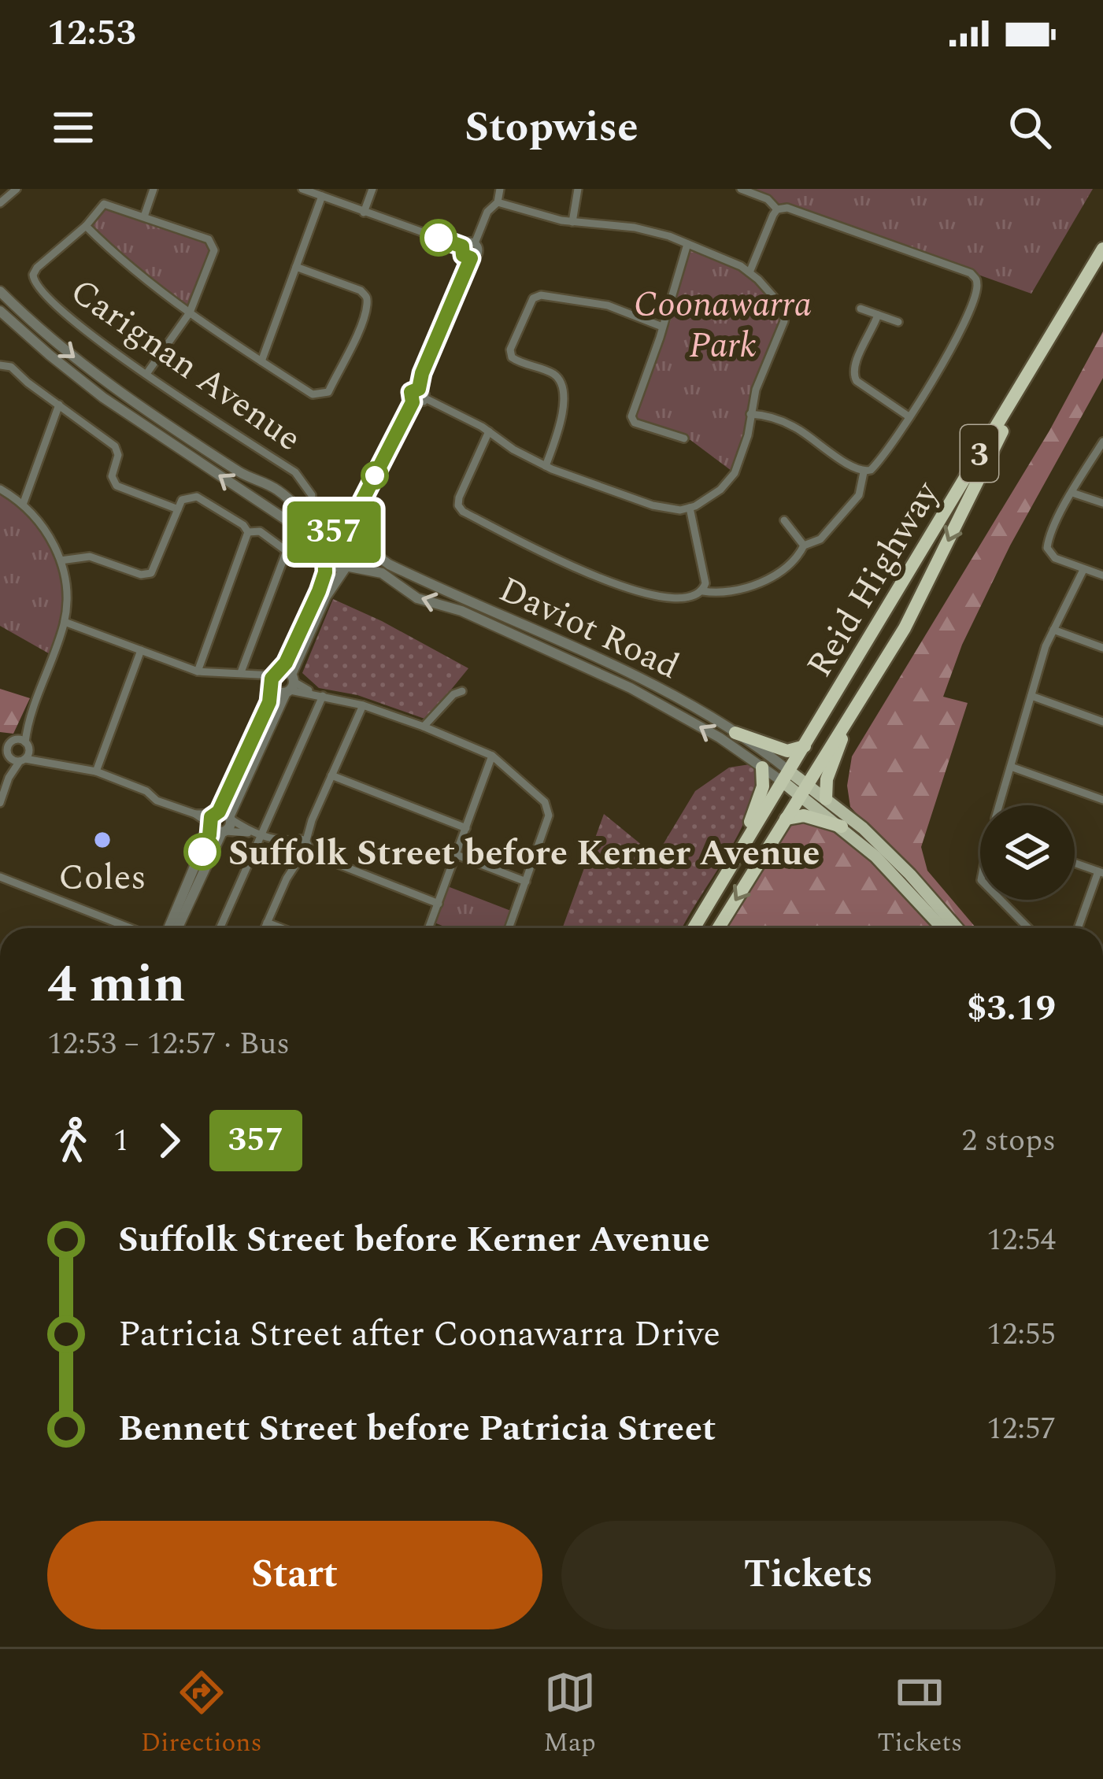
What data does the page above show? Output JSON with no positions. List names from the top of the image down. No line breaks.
{"streets":{"highway":["3","Reid Highway"],"street":["Carignan Avenue","Daviot Road"]},"crossings":[["Reid Highway","Daviot Road"]],"parks":["Coonawarra Park"],"places":["Coles","Suffolk Street before Kerner Avenue"],"lines":["bus line 357"],"page":{"status":"12:53","header":"Stopwise","on_map":"357","heading":["4 min","12:53 – 12:57 · Bus","$3.19"],"legs":["1","357","2 stops"],"list":[{"name":"Suffolk Street before Kerner Avenue","value":"12:54"},{"name":"Patricia Street after Coonawarra Drive","value":"12:55"},{"name":"Bennett Street before Patricia Street","value":"12:57"}],"buttons":["Start","Tickets"],"tabs":["Directions","Map","Tickets"]}}
